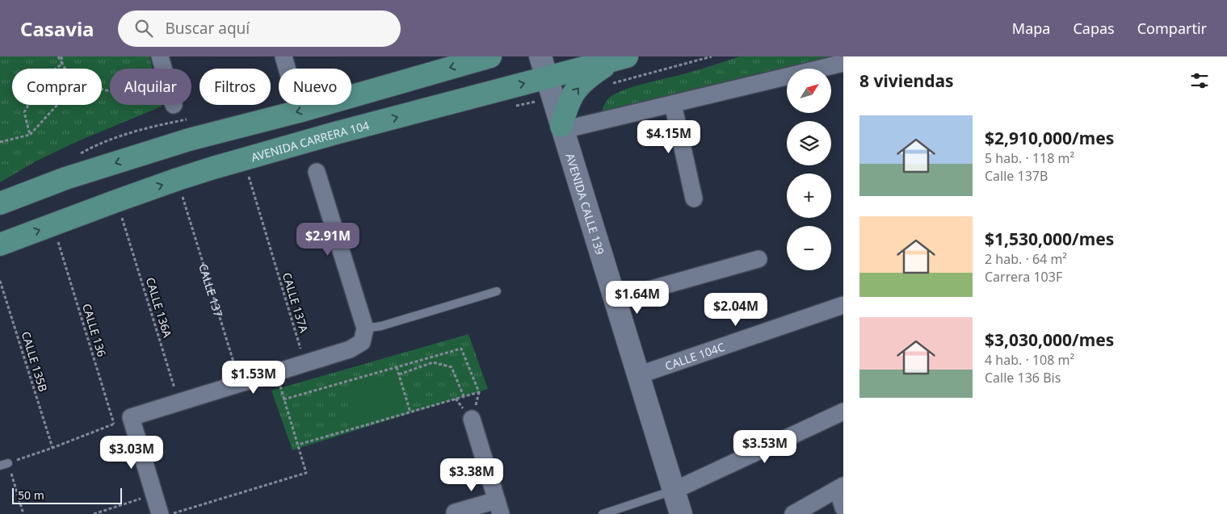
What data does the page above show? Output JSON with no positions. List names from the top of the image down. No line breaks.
{"streets":{"main road":["AVENIDA CARRERA 104","AVENIDA CALLE 139"],"street":["CALLE 104C"],"path":["CALLE 137","CALLE 137A","CALLE 136A","CALLE 136","CALLE 135B"]},"crossings":[["AVENIDA CARRERA 104","AVENIDA CALLE 139"],["AVENIDA CALLE 139","CALLE 104C"]],"scale_bar":"50 m","north":"top right","page":{"header":"Casavia","search":"Buscar aquí","nav":["Mapa","Capas","Compartir"],"heading":"8 viviendas","map_buttons":["+","−"],"chip":["Comprar","Alquilar","Filtros","Nuevo"],"list":[{"name":"$2,910,000/mes","note":"5 hab. · 118 m² · Calle 137B"},{"name":"$1,530,000/mes","note":"2 hab. · 64 m² · Carrera 103F"},{"name":"$3,030,000/mes","note":"4 hab. · 108 m² · Calle 136 Bis"}],"price":["$4.15M","$2.91M","$1.64M","$2.04M","$1.53M","$3.53M","$3.03M","$3.38M"],"scale":"50 m"}}
